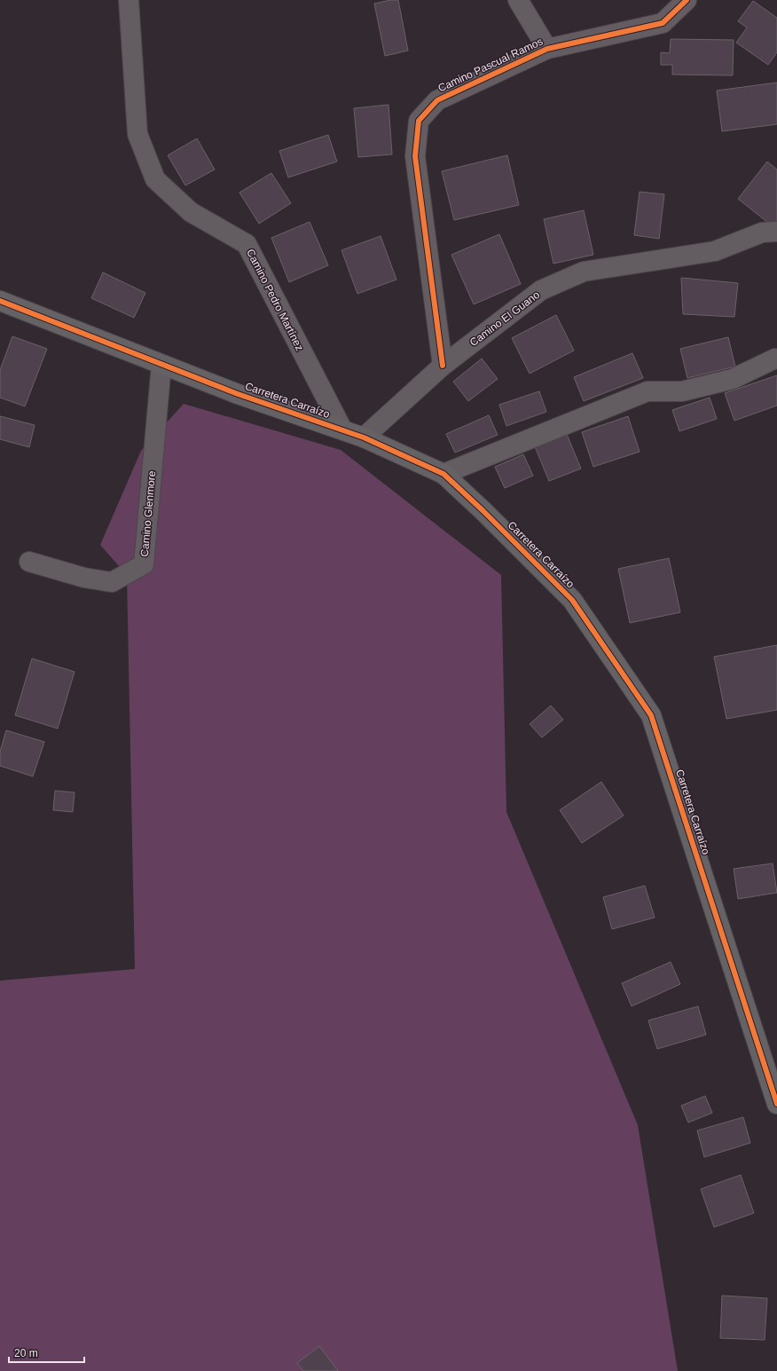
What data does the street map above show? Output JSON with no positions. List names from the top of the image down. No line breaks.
{"streets":{"street":["Camino Pascual Ramos","Camino Pedro Martínez","Camino El Guano","Carretera Carraízo","Camino Glenmore"]},"crossings":[["Camino Pascual Ramos","Camino El Guano"],["Camino Pedro Martínez","Carretera Carraízo"],["Camino El Guano","Carretera Carraízo"],["Carretera Carraízo","Camino Glenmore"]],"scale_bar":"20 m"}
